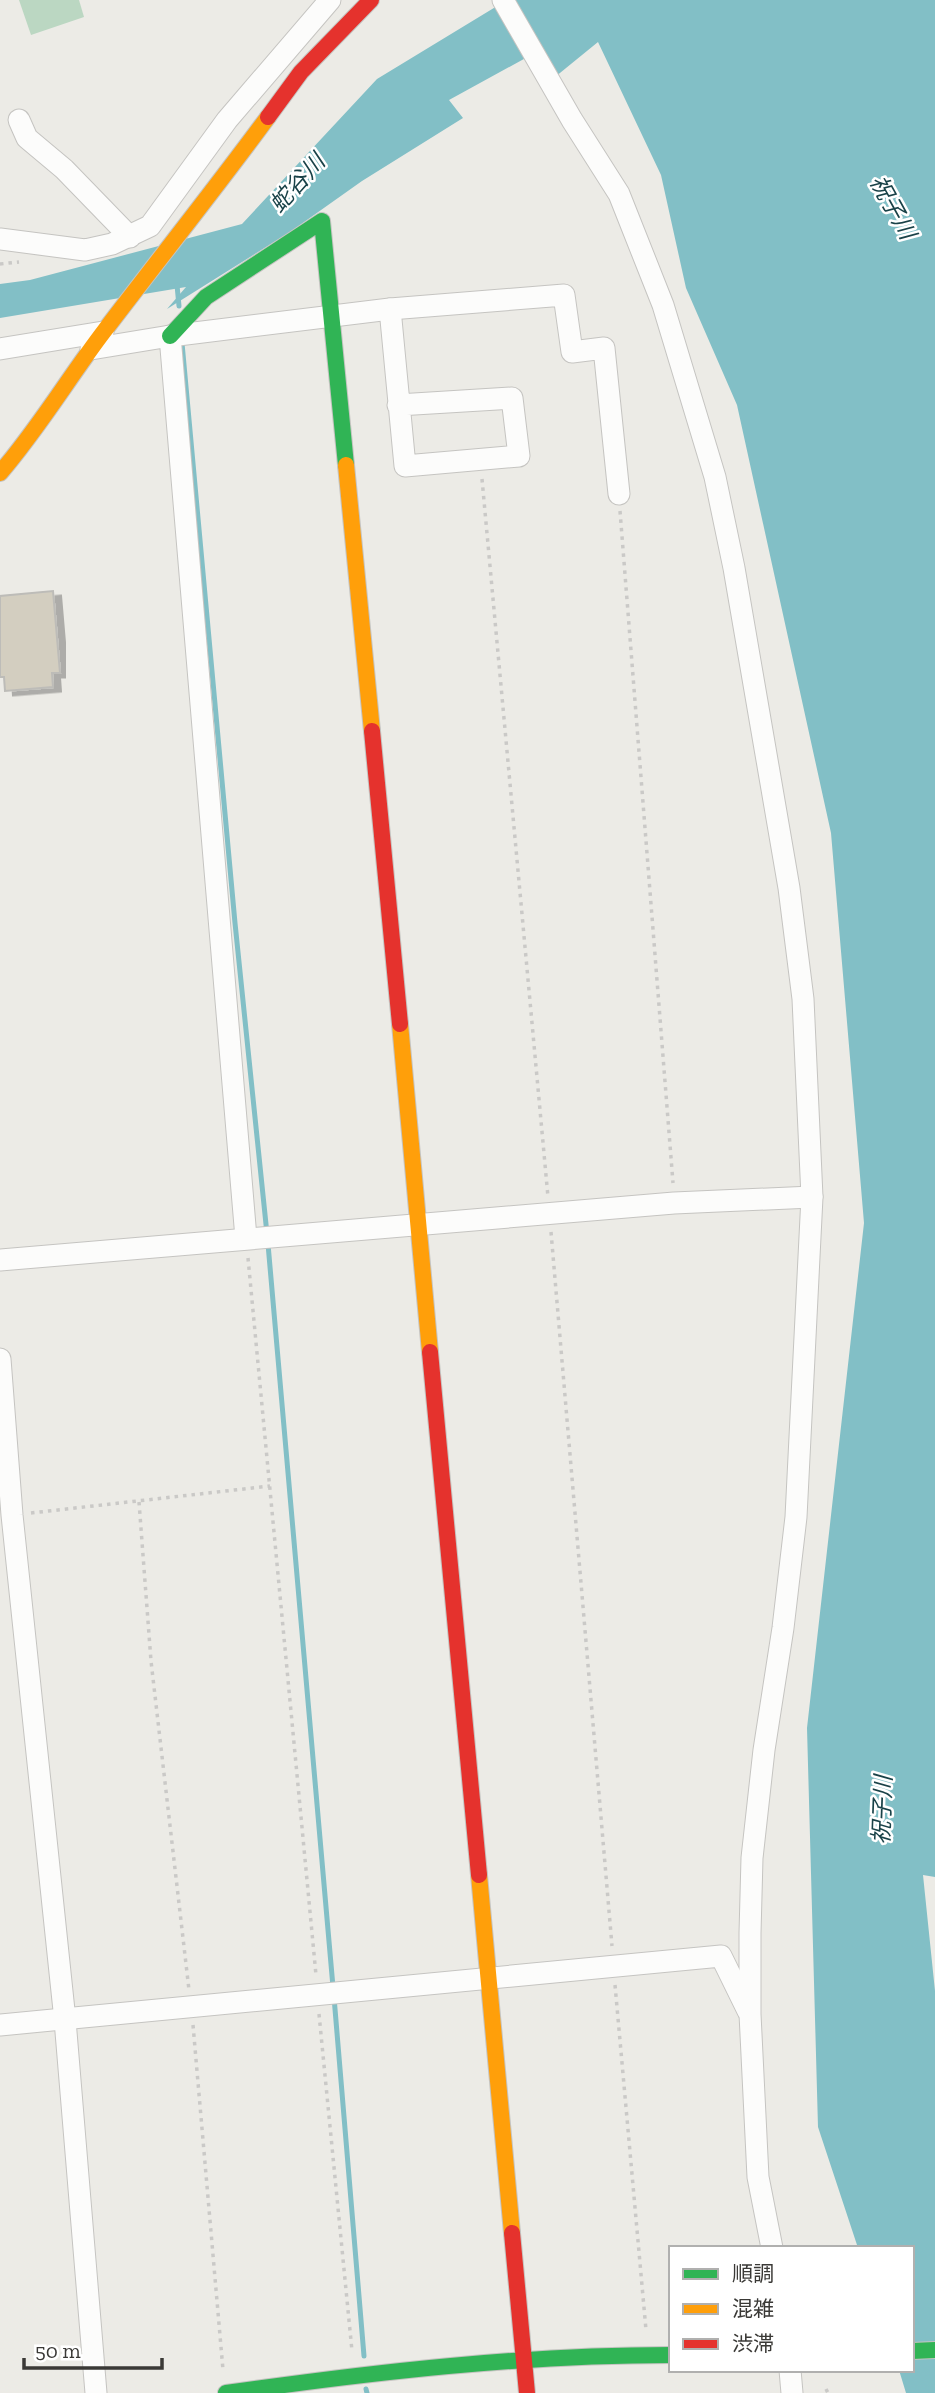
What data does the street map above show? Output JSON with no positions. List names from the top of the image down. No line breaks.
{"water":["蛇谷川","祝子川"],"legend":["順調","混雑","渋滞"],"scale_bar":"50 m"}
